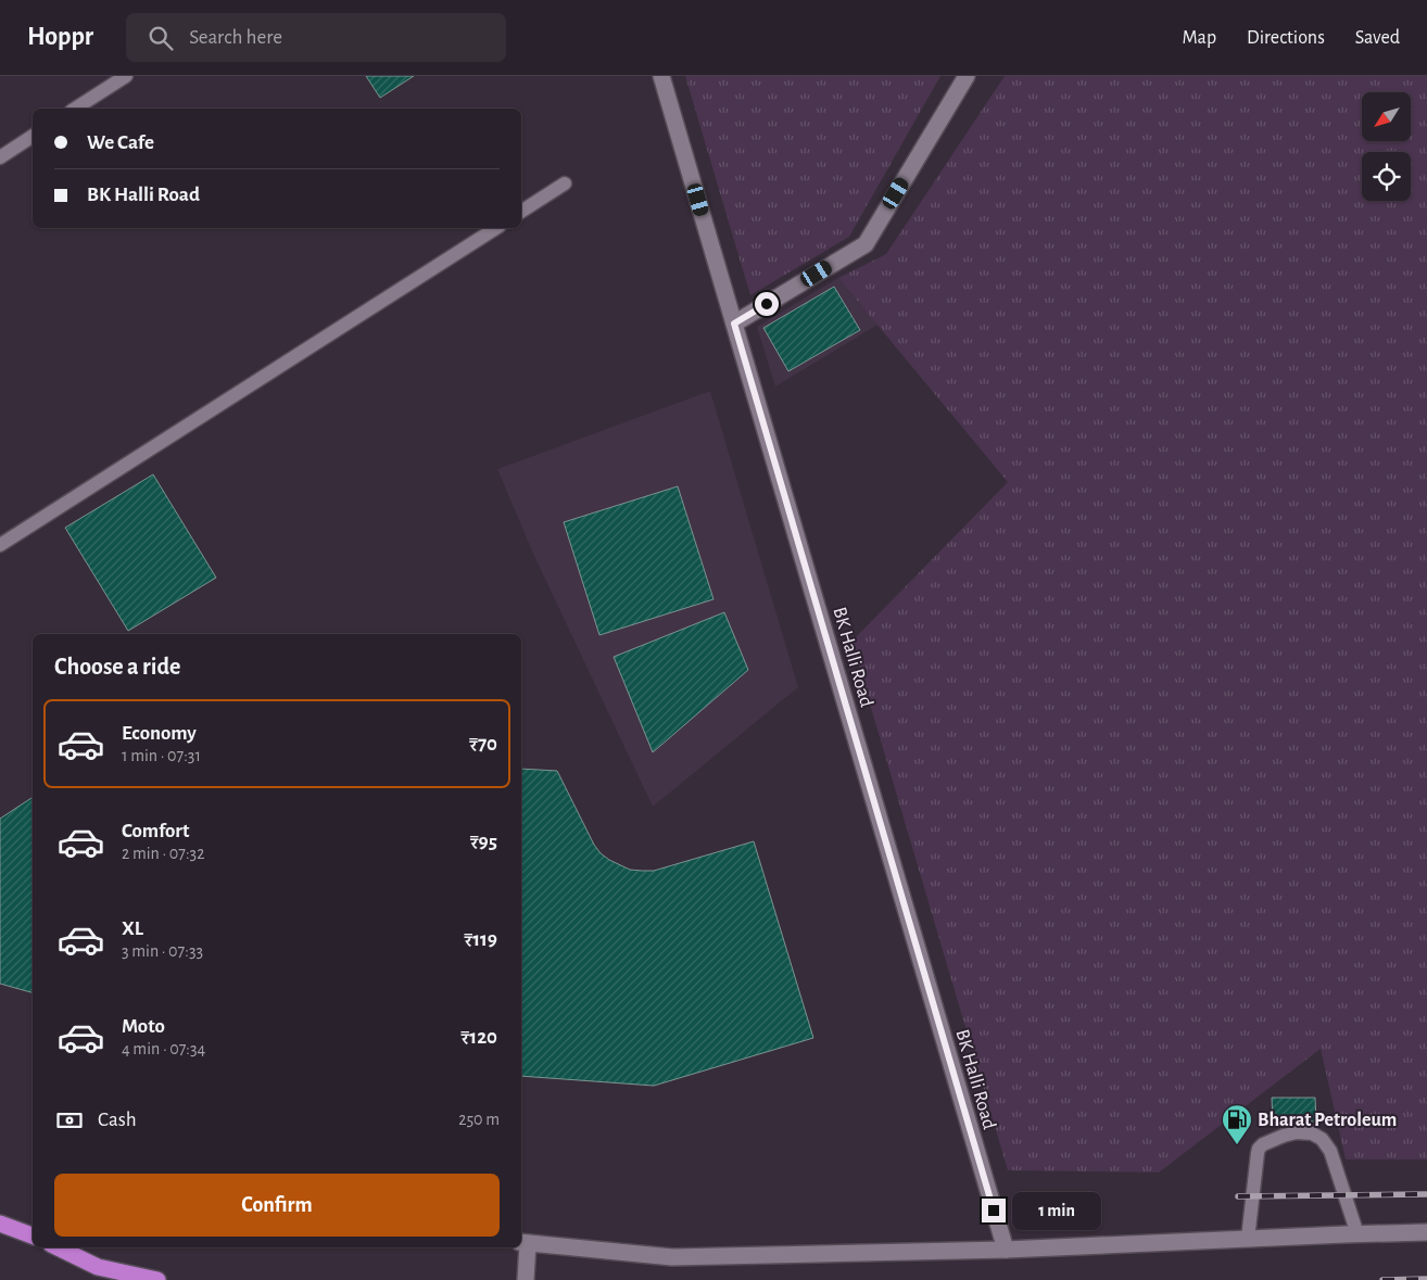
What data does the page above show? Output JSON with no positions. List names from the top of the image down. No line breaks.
{"streets":{"street":["BK Halli Road"]},"places":{"fuel station":["Bharat Petroleum"]},"north":"bottom left","page":{"header":"Hoppr","search":"Search here","nav":["Map","Directions","Saved"],"banner":["We Cafe","BK Halli Road"],"heading":"Choose a ride","list":[{"name":"Economy","note":"1 min · 07:31","value":"₹70"},{"name":"Comfort","note":"2 min · 07:32","value":"₹95"},{"name":"XL","note":"3 min · 07:33","value":"₹119"},{"name":"Moto","note":"4 min · 07:34","value":"₹120"}],"pay":["Cash","250 m"],"buttons":"Confirm","bubble":"1 min"}}
